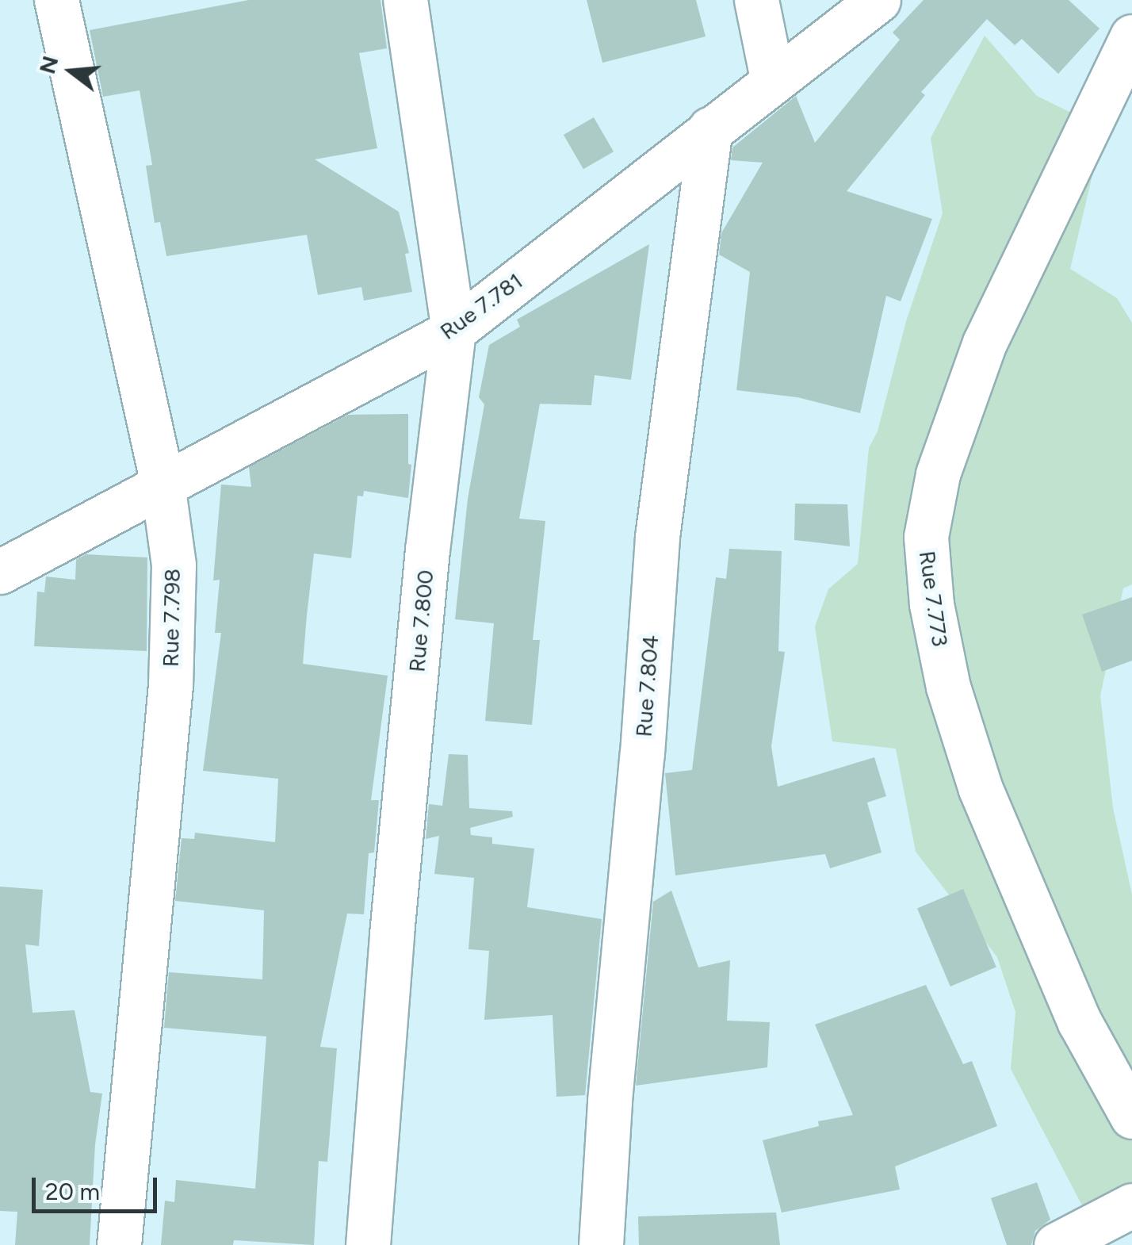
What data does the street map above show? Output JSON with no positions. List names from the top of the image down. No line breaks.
{"streets":{"street":["Rue 7.781","Rue 7.773","Rue 7.798","Rue 7.800","Rue 7.804"]},"crossings":[["Rue 7.781","Rue 7.798"],["Rue 7.781","Rue 7.800"],["Rue 7.781","Rue 7.804"]],"scale_bar":"20 m","north":"left"}
